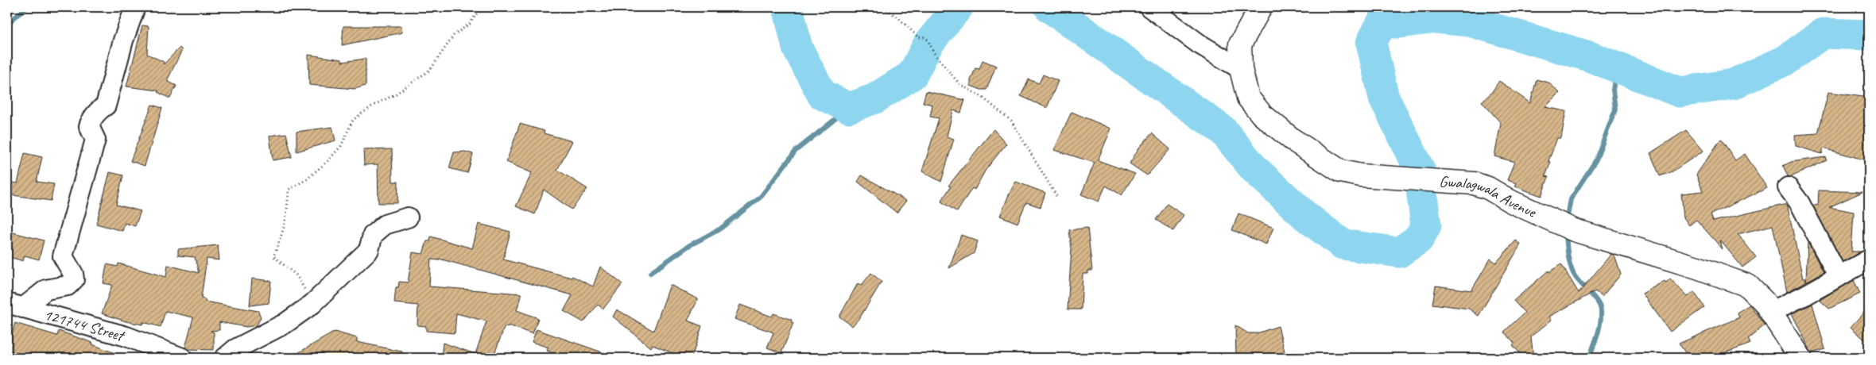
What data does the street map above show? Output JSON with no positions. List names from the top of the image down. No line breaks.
{"streets":{"street":["Gwalagwala Avenue","121744 Street"]}}
